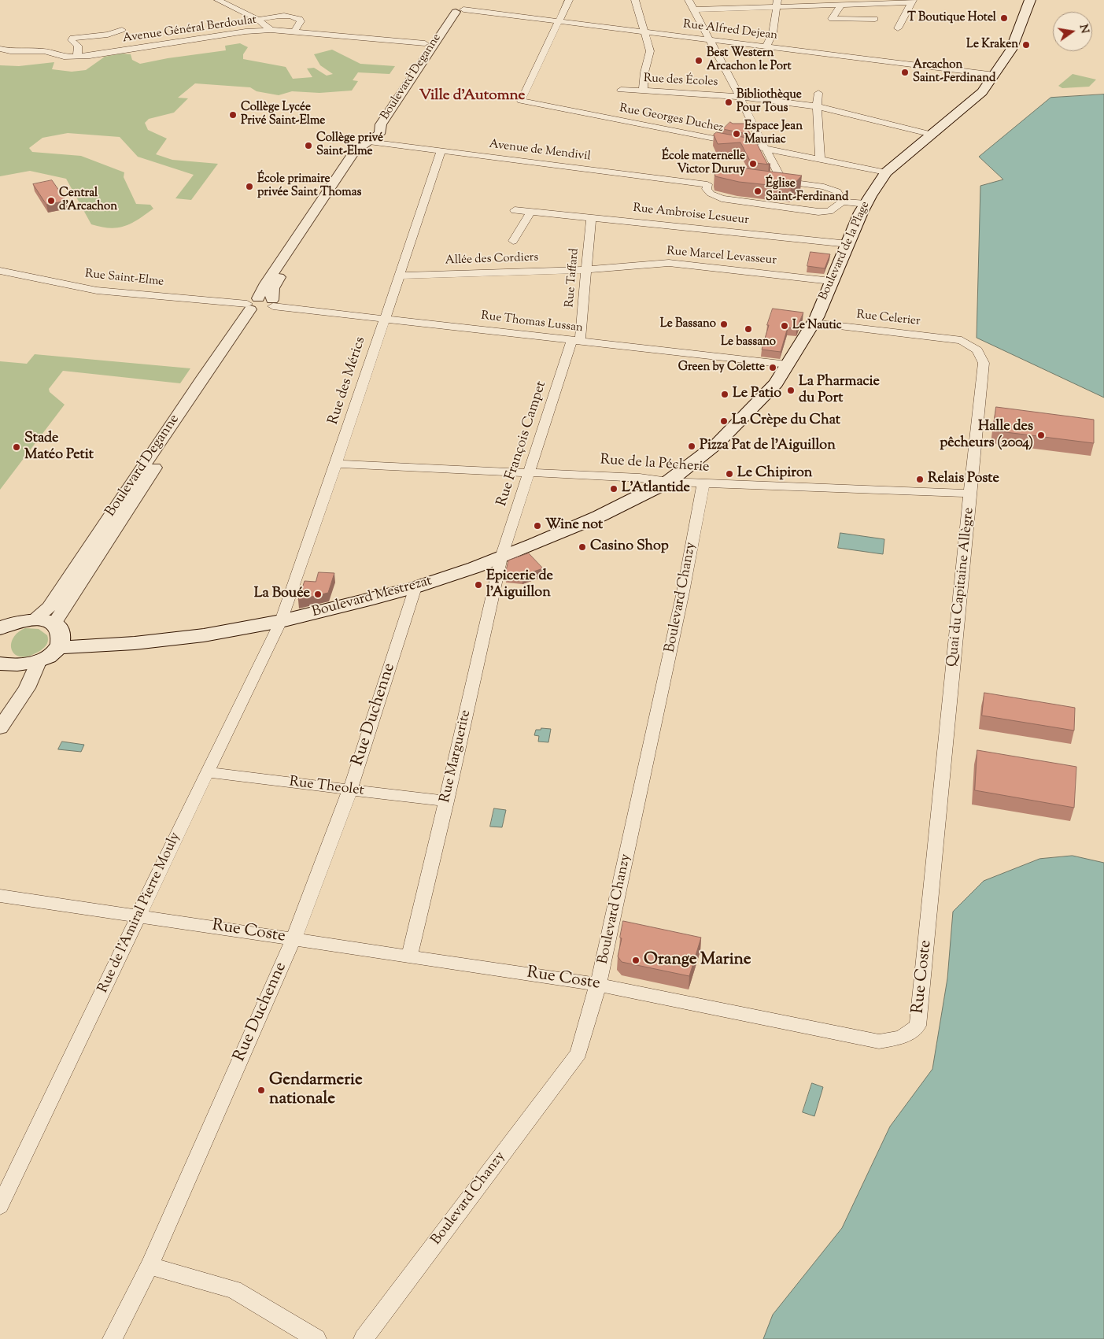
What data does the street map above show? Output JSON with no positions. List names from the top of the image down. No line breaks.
{"streets":{"main road":["Boulevard de la Plage","Boulevard Mestrezat"],"street":["Avenue Général Berdoulat","Rue Alfred Dejean","Boulevard Deganne","Rue des Écoles","Rue Georges Duchez","Avenue de Mendivil","Rue Ambroise Lesueur","Rue Marcel Levasseur","Allée des Cordiers","Rue Taffard","Rue Saint-Elme","Rue Celerier","Rue Thomas Lussan","Rue des Mérics","Rue François Campet","Rue de la Pécherie","Quai du Capitaine Allègre","Boulevard Chanzy","Rue Duchenne","Rue Marguerite","Rue Theolet","Rue de l'Amiral Pierre Mouly","Rue Coste"]},"crossings":[["Avenue Général Berdoulat","Boulevard Deganne"],["Rue Alfred Dejean","Boulevard Deganne"],["Rue Alfred Dejean","Rue Georges Duchez"],["Rue Alfred Dejean","Boulevard de la Plage"],["Boulevard Deganne","Avenue de Mendivil"],["Boulevard Deganne","Rue Saint-Elme"],["Boulevard Deganne","Rue Thomas Lussan"],["Rue des Écoles","Boulevard de la Plage"],["Rue Georges Duchez","Boulevard de la Plage"],["Avenue de Mendivil","Rue des Mérics"],["Rue Ambroise Lesueur","Boulevard de la Plage"],["Rue Ambroise Lesueur","Rue Taffard"],["Boulevard de la Plage","Rue Marcel Levasseur"],["Boulevard de la Plage","Rue Celerier"],["Boulevard de la Plage","Rue Thomas Lussan"],["Boulevard de la Plage","Rue de la Pécherie"],["Boulevard de la Plage","Boulevard Mestrezat"],["Rue Marcel Levasseur","Allée des Cordiers"],["Rue Marcel Levasseur","Rue Taffard"],["Allée des Cordiers","Rue Taffard"],["Allée des Cordiers","Rue des Mérics"],["Rue Taffard","Rue Thomas Lussan"],["Rue Taffard","Rue François Campet"],["Rue Saint-Elme","Rue Thomas Lussan"],["Rue Celerier","Quai du Capitaine Allègre"],["Rue Thomas Lussan","Rue des Mérics"],["Rue Thomas Lussan","Rue François Campet"],["Rue des Mérics","Rue de la Pécherie"],["Rue des Mérics","Boulevard Mestrezat"],["Rue des Mérics","Rue de l'Amiral Pierre Mouly"],["Rue François Campet","Rue de la Pécherie"],["Rue François Campet","Boulevard Mestrezat"],["Rue François Campet","Rue Marguerite"],["Rue de la Pécherie","Quai du Capitaine Allègre"],["Rue de la Pécherie","Boulevard Mestrezat"],["Rue de la Pécherie","Boulevard Chanzy"],["Quai du Capitaine Allègre","Rue Coste"],["Boulevard Mestrezat","Rue Duchenne"],["Boulevard Mestrezat","Rue Marguerite"],["Boulevard Mestrezat","Rue de l'Amiral Pierre Mouly"],["Boulevard Chanzy","Rue Coste"],["Rue Duchenne","Rue Theolet"],["Rue Duchenne","Rue Coste"],["Rue Marguerite","Rue Theolet"],["Rue Marguerite","Rue Coste"],["Rue Theolet","Rue de l'Amiral Pierre Mouly"],["Rue de l'Amiral Pierre Mouly","Rue Coste"]],"districts":["Ville d'Automne"],"places":["T Boutique Hotel","Le Kraken","Best Western Arcachon le Port","Arcachon Saint-Ferdinand","Bibliothèque Pour Tous","Collège Lycée Privé Saint-Elme","Espace Jean Mauriac","Collège privé Saint-Elme","École maternelle Victor Duruy","École primaire privée Saint Thomas","Église Saint-Ferdinand","Central d'Arcachon","Le Bassano","Le Nautic","Le bassano","Green by Colette","La Pharmacie du Port","Le Patio","La Crèpe du Chat","Halle des pêcheurs (2004)","Pizza Pat de l'Aiguillon","Stade Matéo Petit","Le Chipiron","Relais Poste","L'Atlantide","Wine not","Casino Shop","Epicerie de l'Aiguillon","La Bouée","Orange Marine","Gendarmerie nationale"],"north":"right"}
